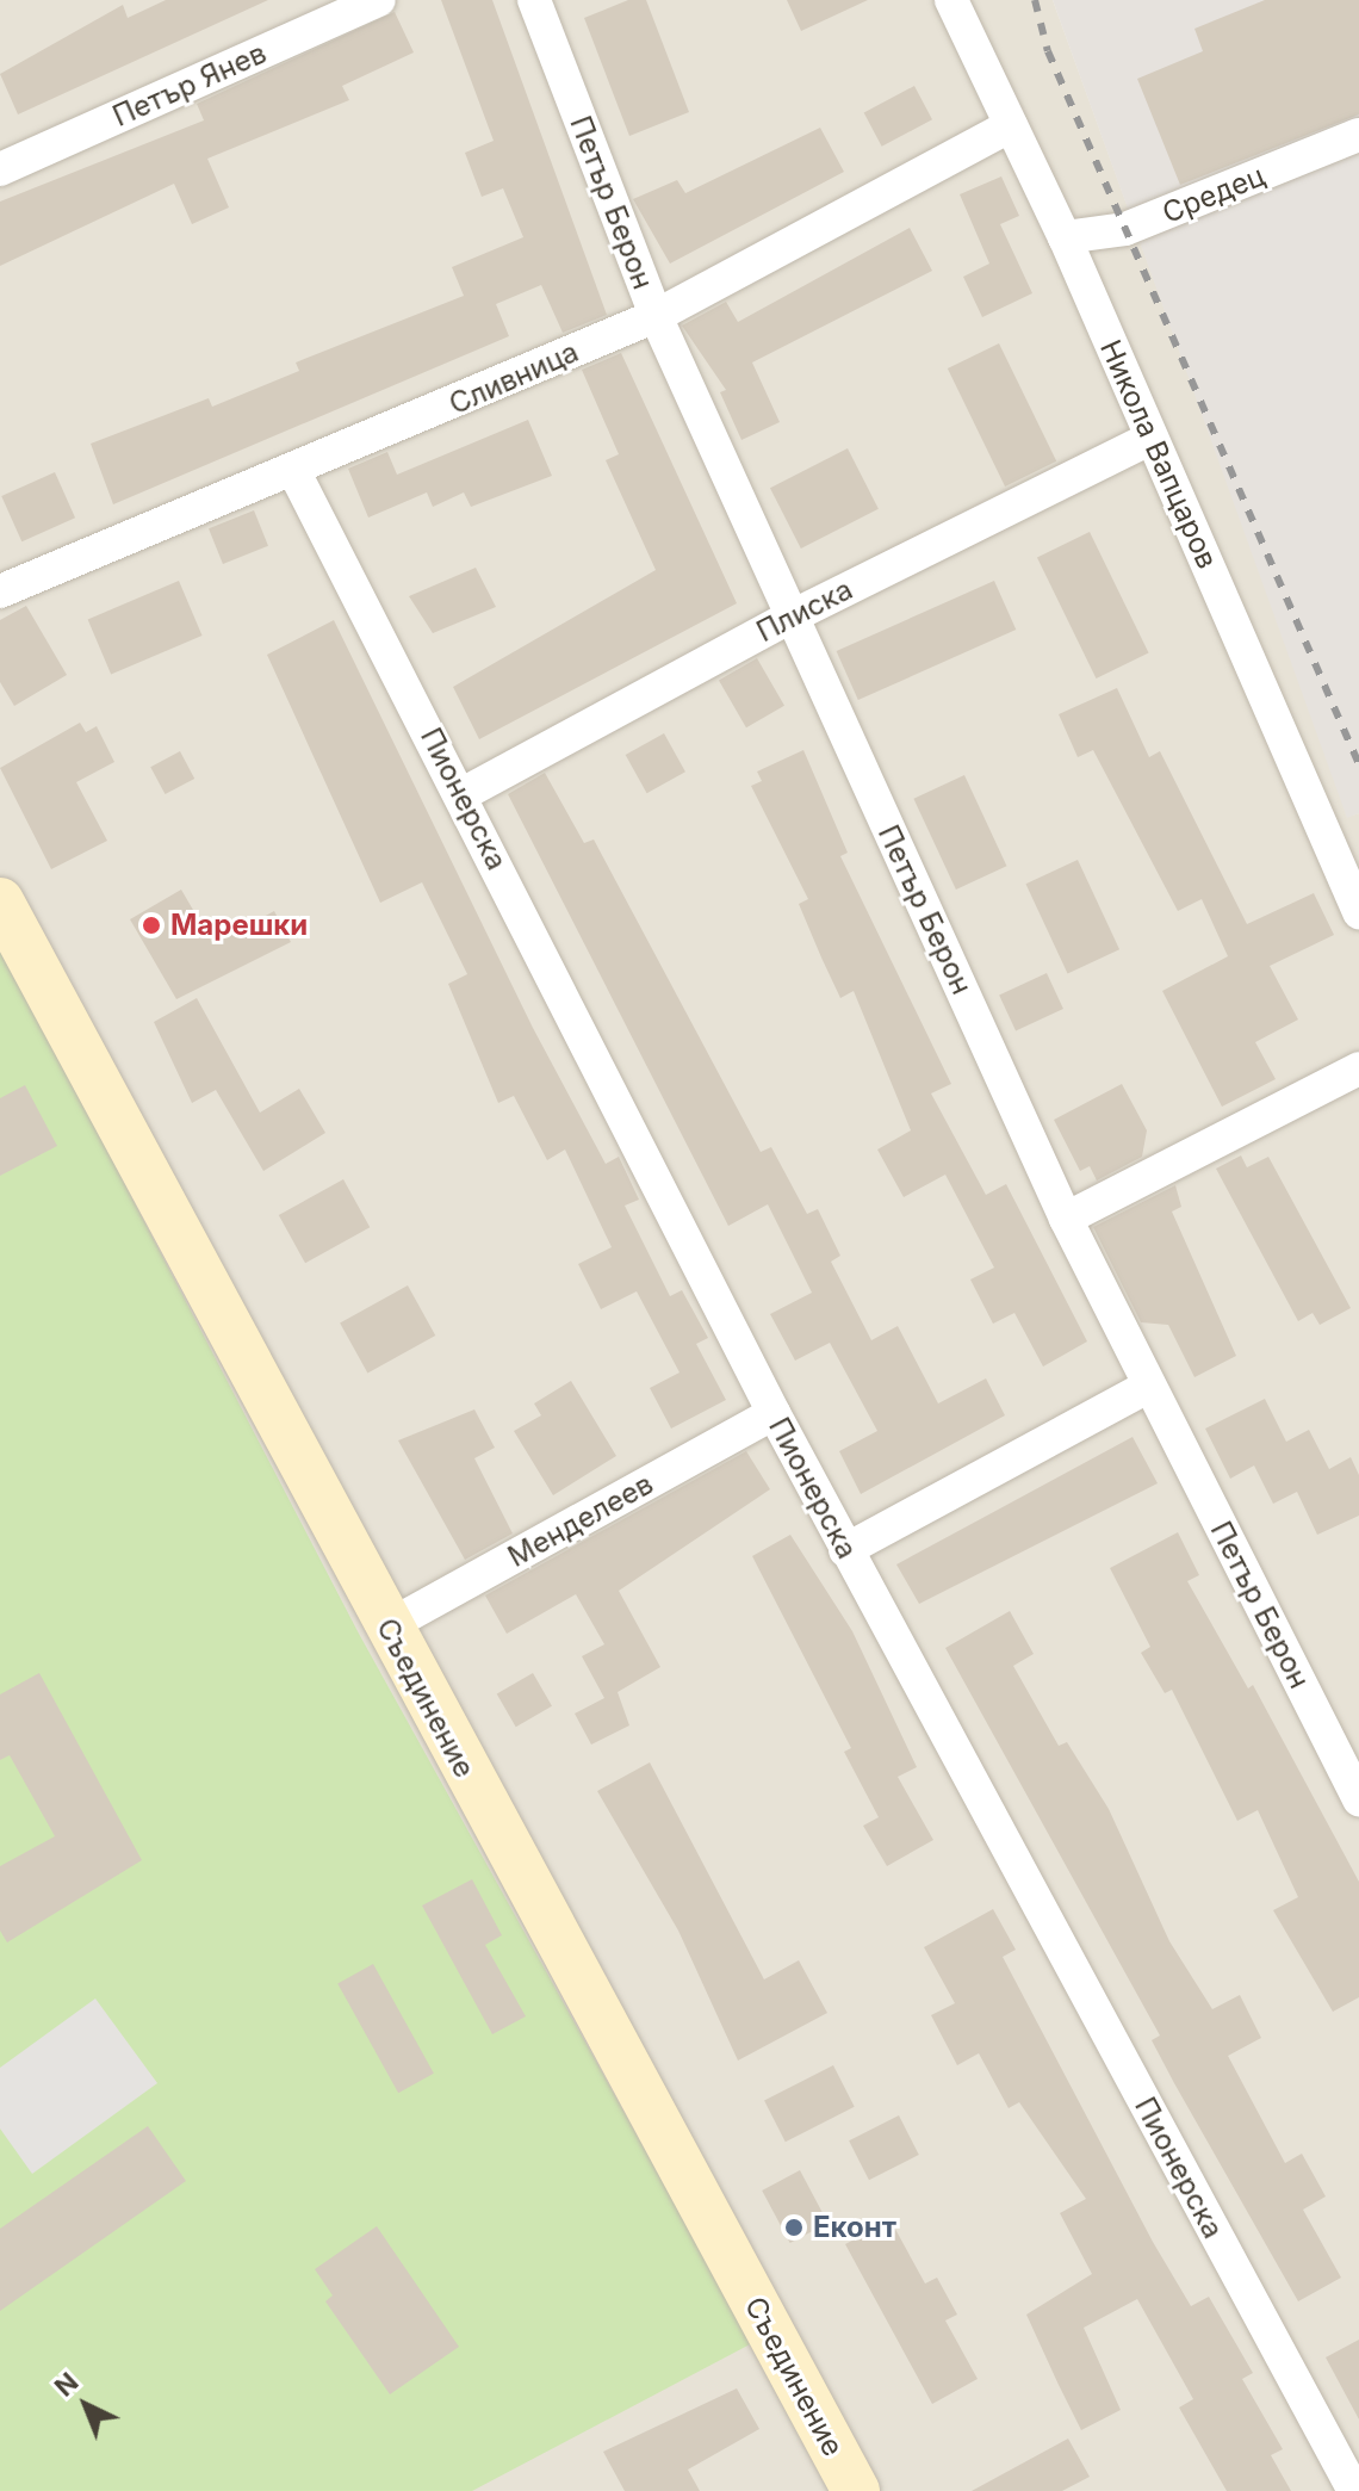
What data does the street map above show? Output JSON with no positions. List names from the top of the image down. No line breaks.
{"streets":{"street":["Петър Янев","Средец","Петър Берон","Сливница","Никола Вапцаров","Плиска","Пионерска","Менделеев","Съединение"]},"crossings":[["Средец","Никола Вапцаров"],["Петър Берон","Сливница"],["Петър Берон","Плиска"],["Сливница","Никола Вапцаров"],["Сливница","Пионерска"],["Никола Вапцаров","Плиска"],["Плиска","Пионерска"],["Пионерска","Менделеев"],["Менделеев","Съединение"]],"places":["Марешки","Еконт"],"north":"top left"}
